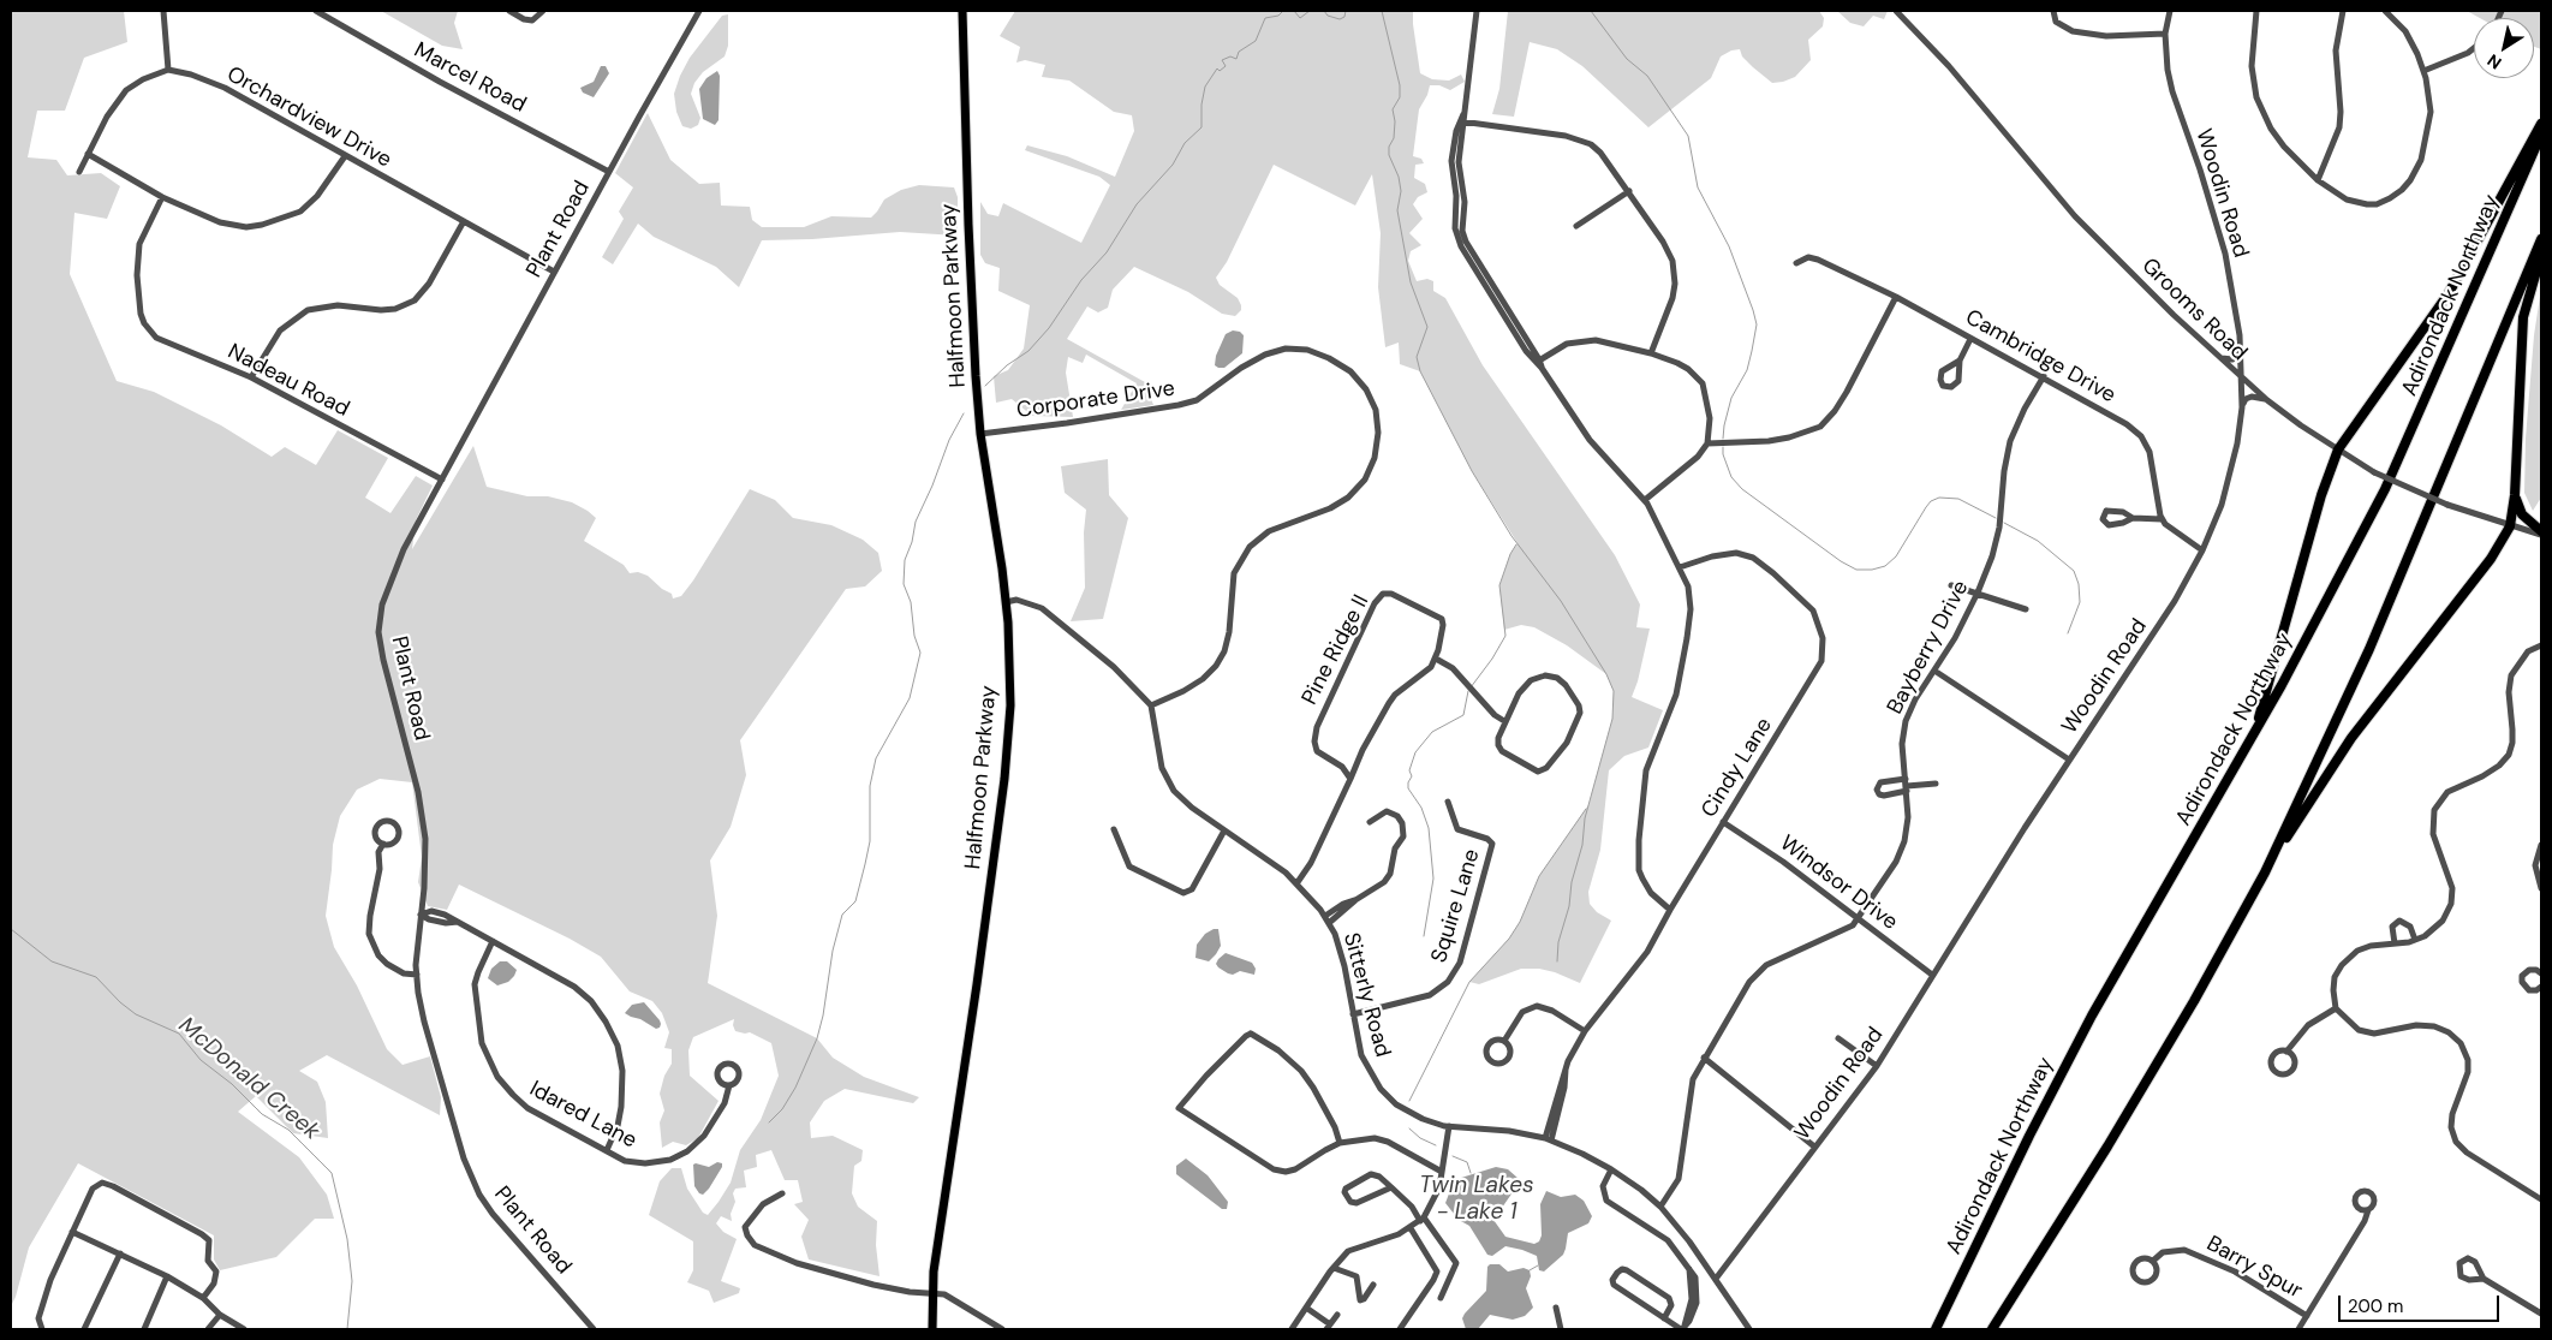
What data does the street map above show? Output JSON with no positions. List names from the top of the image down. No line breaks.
{"streets":{"highway":["Adirondack Northway"],"main road":["Halfmoon Parkway"],"street":["Marcel Road","Orchardview Drive","Woodin Road","Plant Road","Grooms Road","Cambridge Drive","Nadeau Road","Corporate Drive","Bayberry Drive","Pine Ridge II","Cindy Lane","Windsor Drive","Squire Lane","Sitterly Road","Idared Lane","Barry Spur"]},"crossings":[["Marcel Road","Plant Road"],["Orchardview Drive","Plant Road"],["Woodin Road","Grooms Road"],["Woodin Road","Windsor Drive"],["Woodin Road","Sitterly Road"],["Plant Road","Nadeau Road"],["Halfmoon Parkway","Corporate Drive"],["Cambridge Drive","Bayberry Drive"],["Corporate Drive","Sitterly Road"],["Bayberry Drive","Windsor Drive"],["Bayberry Drive","Sitterly Road"],["Cindy Lane","Windsor Drive"],["Cindy Lane","Sitterly Road"],["Squire Lane","Sitterly Road"]],"water":["McDonald Creek","Twin Lakes - Lake 1"],"scale_bar":"200 m","north":"bottom left"}
